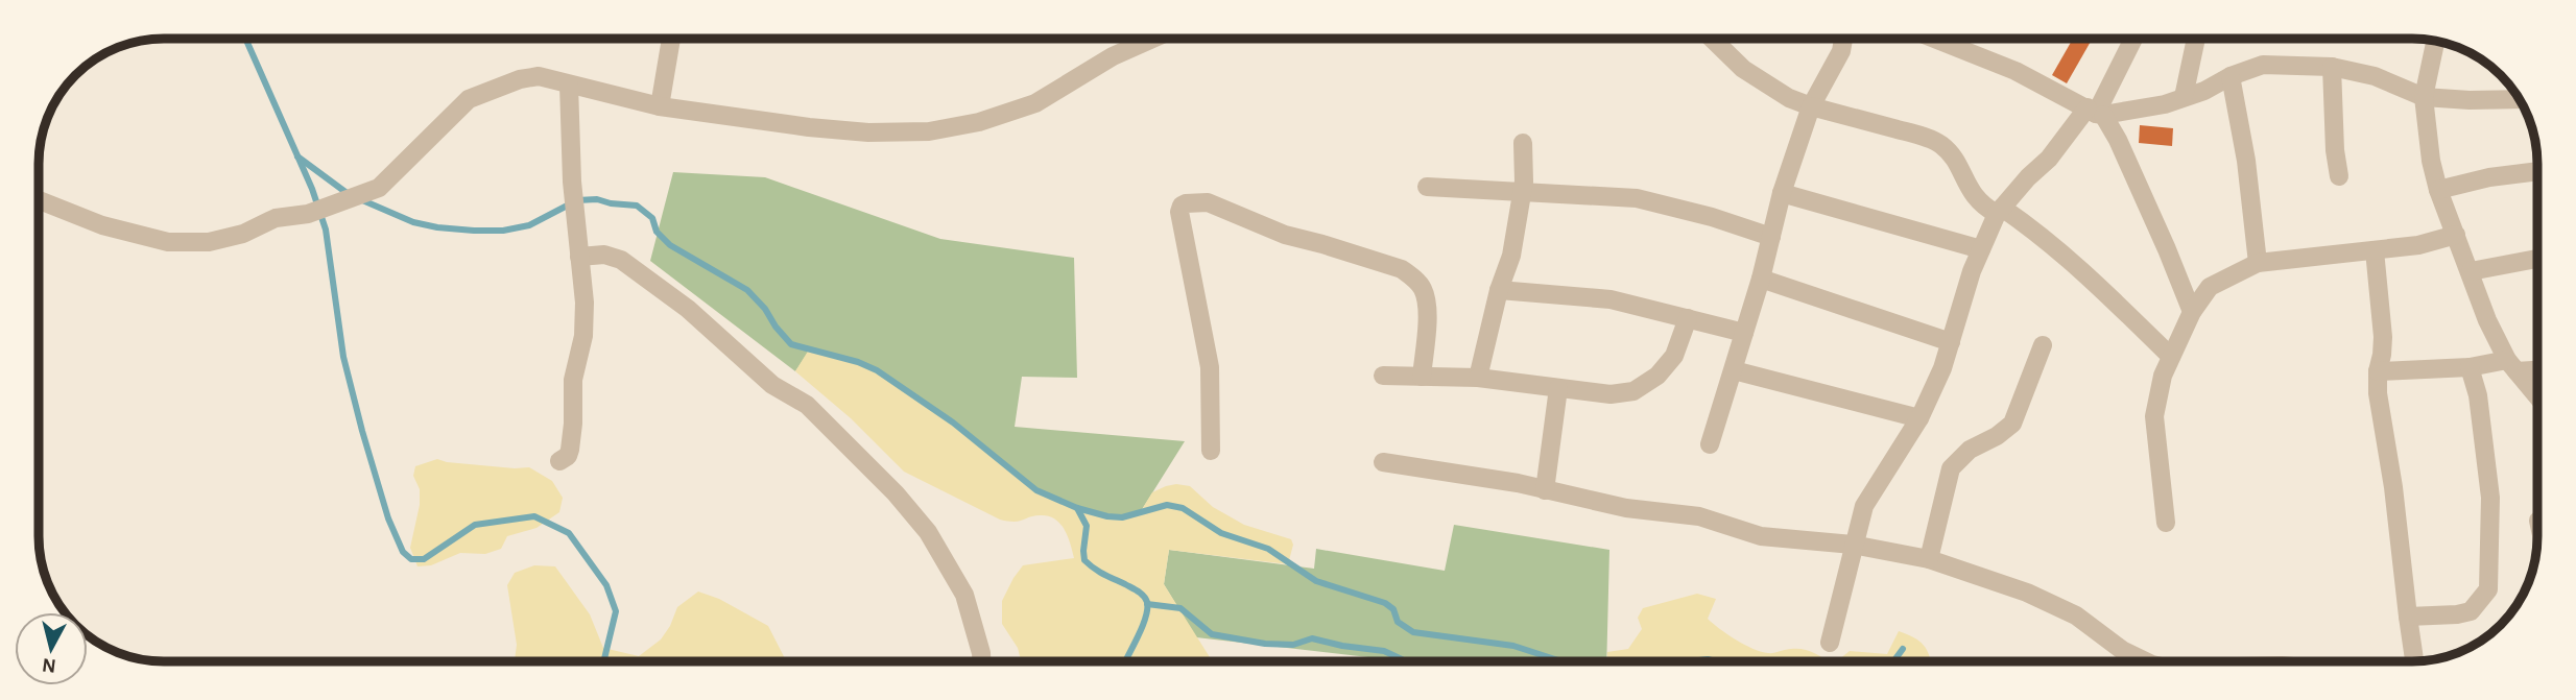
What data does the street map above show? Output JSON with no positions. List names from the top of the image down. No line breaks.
{"north":"bottom"}
